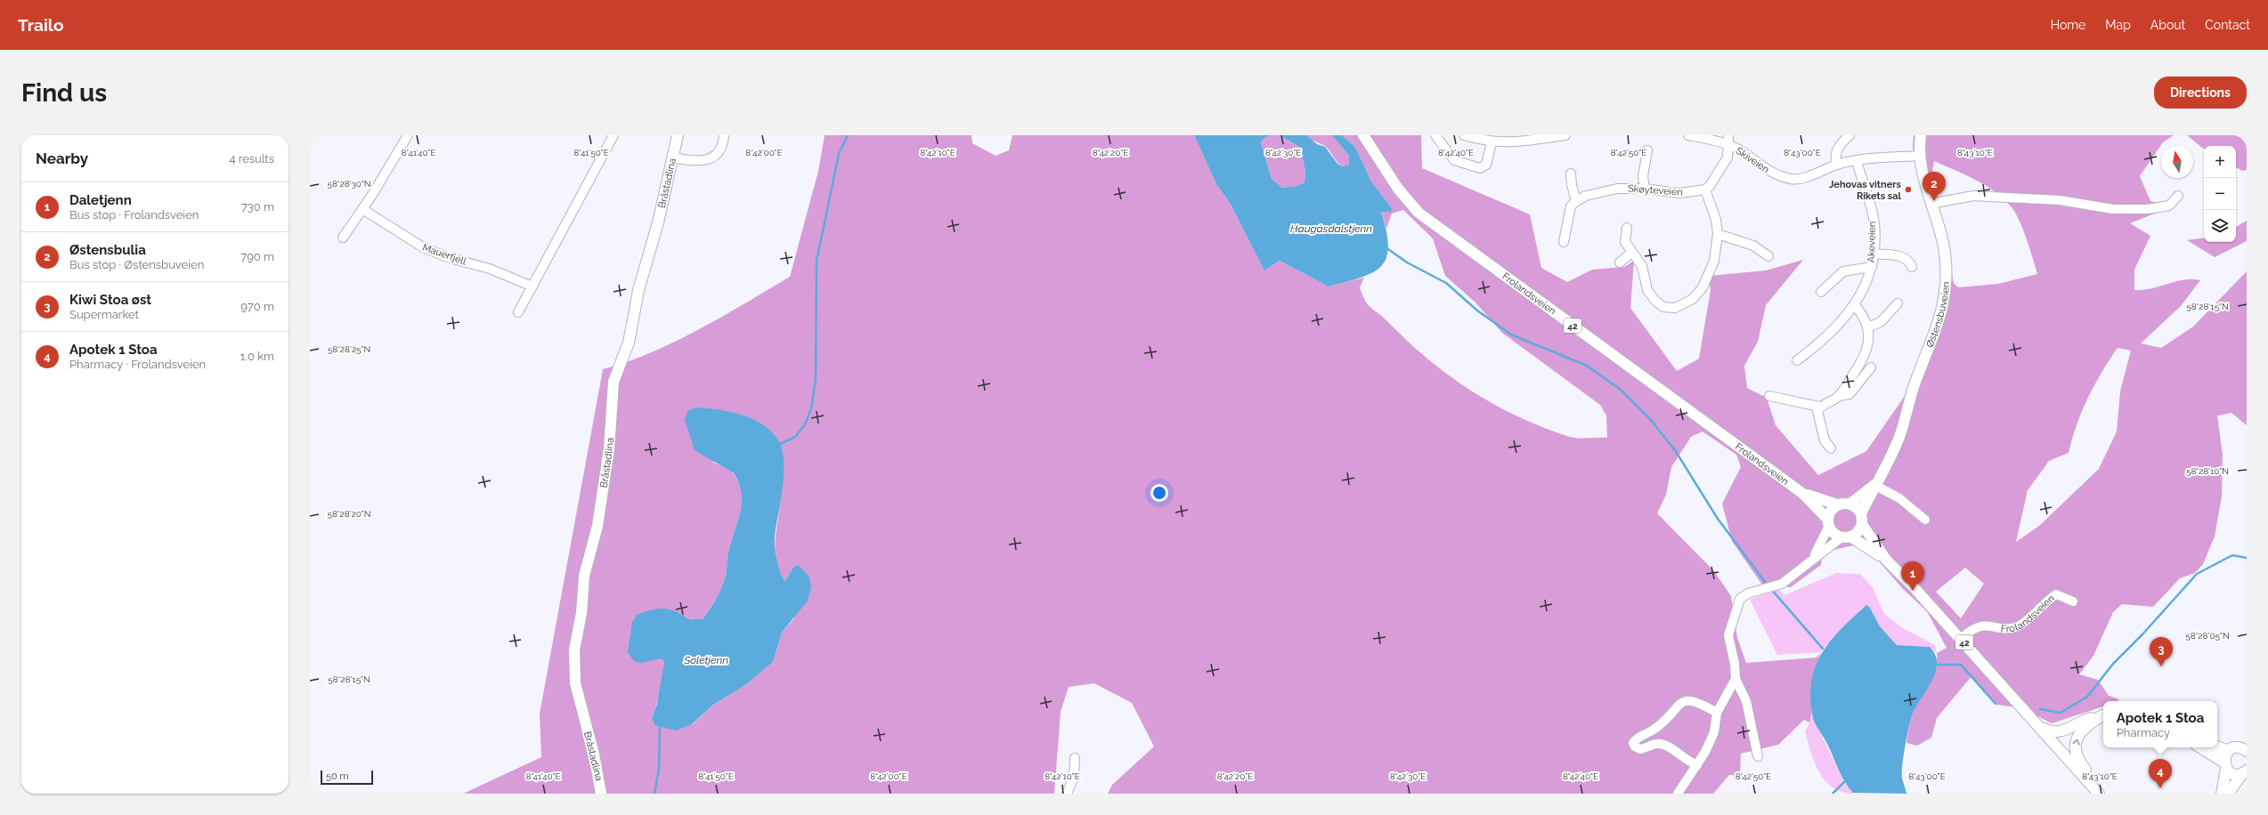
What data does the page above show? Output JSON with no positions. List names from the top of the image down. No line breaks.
{"streets":{"main road":["Bråstadlina","Frolandsveien","Østensbuveien","42"],"street":["Skiveien","Skøyteveien","Akeveien","Mauerfjell"]},"crossings":[["Skiveien","Akeveien"],["Skiveien","Østensbuveien"],["Frolandsveien","Østensbuveien"],["Frolandsveien","42"],["Østensbuveien","42"]],"water":["Haugåsdalstjenn","Soletjenn"],"places":["Jehovas vitners Rikets sal"],"scale_bar":"50 m","north":"top","page":{"header":"Trailo","nav":["Home","Map","About","Contact"],"buttons":"Directions","title":"Find us","heading":["Nearby","4 results"],"map_buttons":["+","−"],"pins":["2","1","3","4"],"list":[{"mark":"1","name":"Daletjenn","note":"Bus stop · Frolandsveien","value":"730 m"},{"mark":"2","name":"Østensbulia","note":"Bus stop · Østensbuveien","value":"790 m"},{"mark":"3","name":"Kiwi Stoa øst","note":"Supermarket","value":"970 m"},{"mark":"4","name":"Apotek 1 Stoa","note":"Pharmacy · Frolandsveien","value":"1.0 km"}],"popup":["Apotek 1 Stoa","Pharmacy"],"scale":"50 m"},"coordinates":["8°41'40\"E","8°41'50\"E","8°42'00\"E","8°42'10\"E","8°42'20\"E","8°42'30\"E","8°42'40\"E","8°42'50\"E","8°43'00\"E","8°43'10\"E","58°28'30\"N","58°28'15\"N","58°28'25\"N","58°28'10\"N","58°28'20\"N","58°28'05\"N"]}
